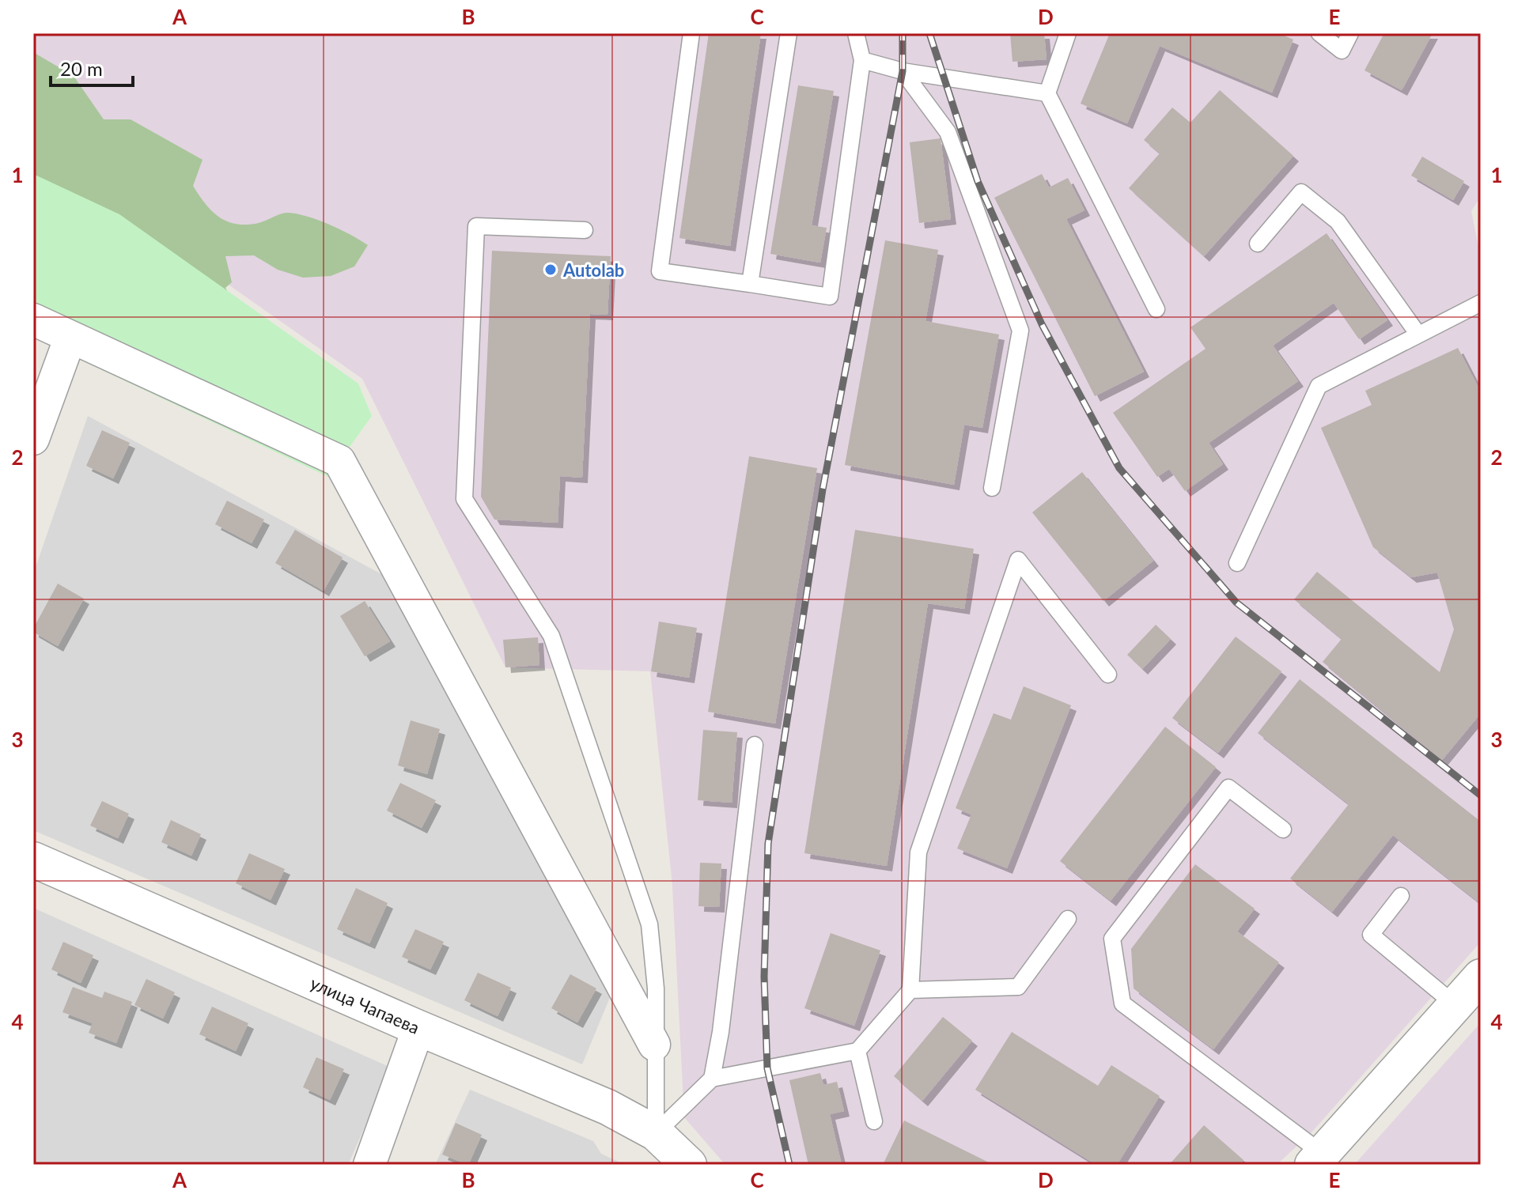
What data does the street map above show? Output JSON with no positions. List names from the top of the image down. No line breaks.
{"streets":{"street":["улица Чапаева"]},"places":["Autolab"],"scale_bar":"20 m","grid":{"columns":["A","B","C","D","E"],"rows":["1","2","3","4"]}}
